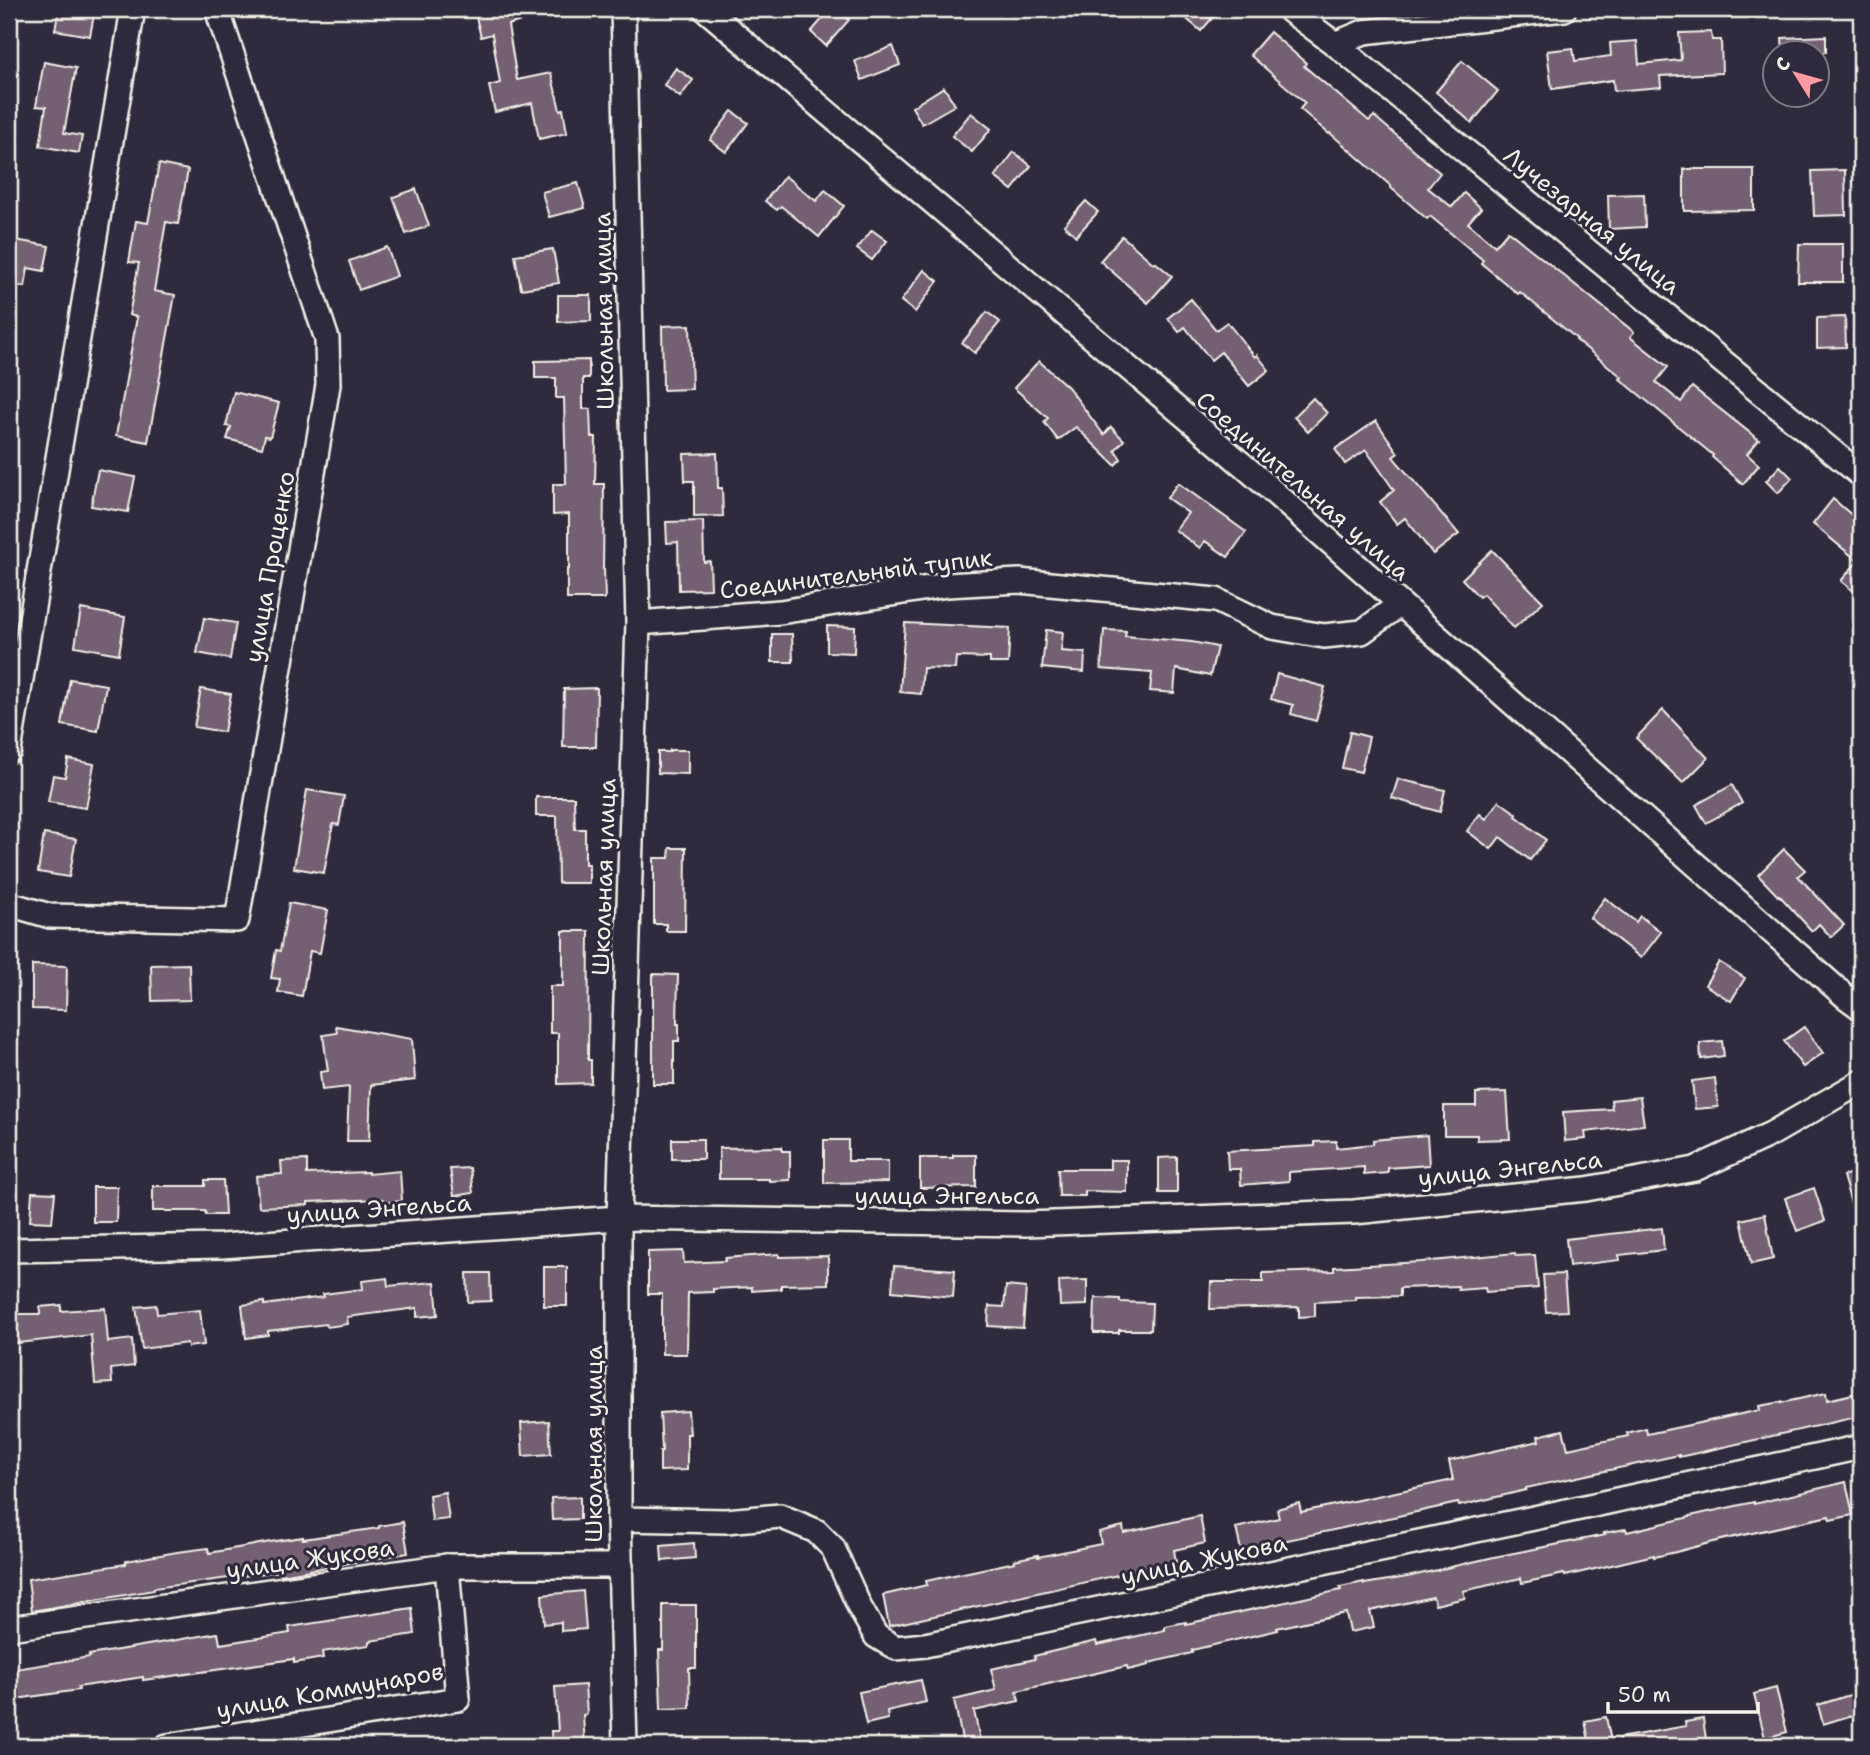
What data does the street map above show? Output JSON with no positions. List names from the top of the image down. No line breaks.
{"streets":{"street":["Лучезарная улица","Школьная улица","Соединительная улица","улица Проценко","Соединительный тупик","улица Энгельса","улица Жукова","улица Коммунаров"]},"crossings":[["Школьная улица","Соединительный тупик"],["Школьная улица","улица Энгельса"],["Школьная улица","улица Жукова"],["Соединительная улица","Соединительный тупик"],["улица Жукова","улица Коммунаров"]],"scale_bar":"50 m","north":"top left"}
